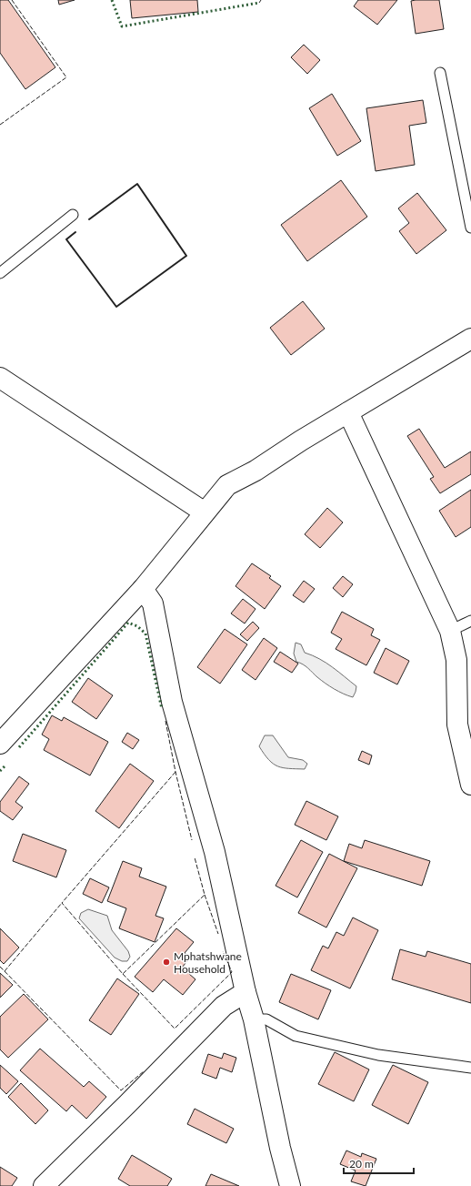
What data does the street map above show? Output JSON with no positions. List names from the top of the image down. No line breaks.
{"places":["Mphatshwane Household"],"scale_bar":"20 m"}
